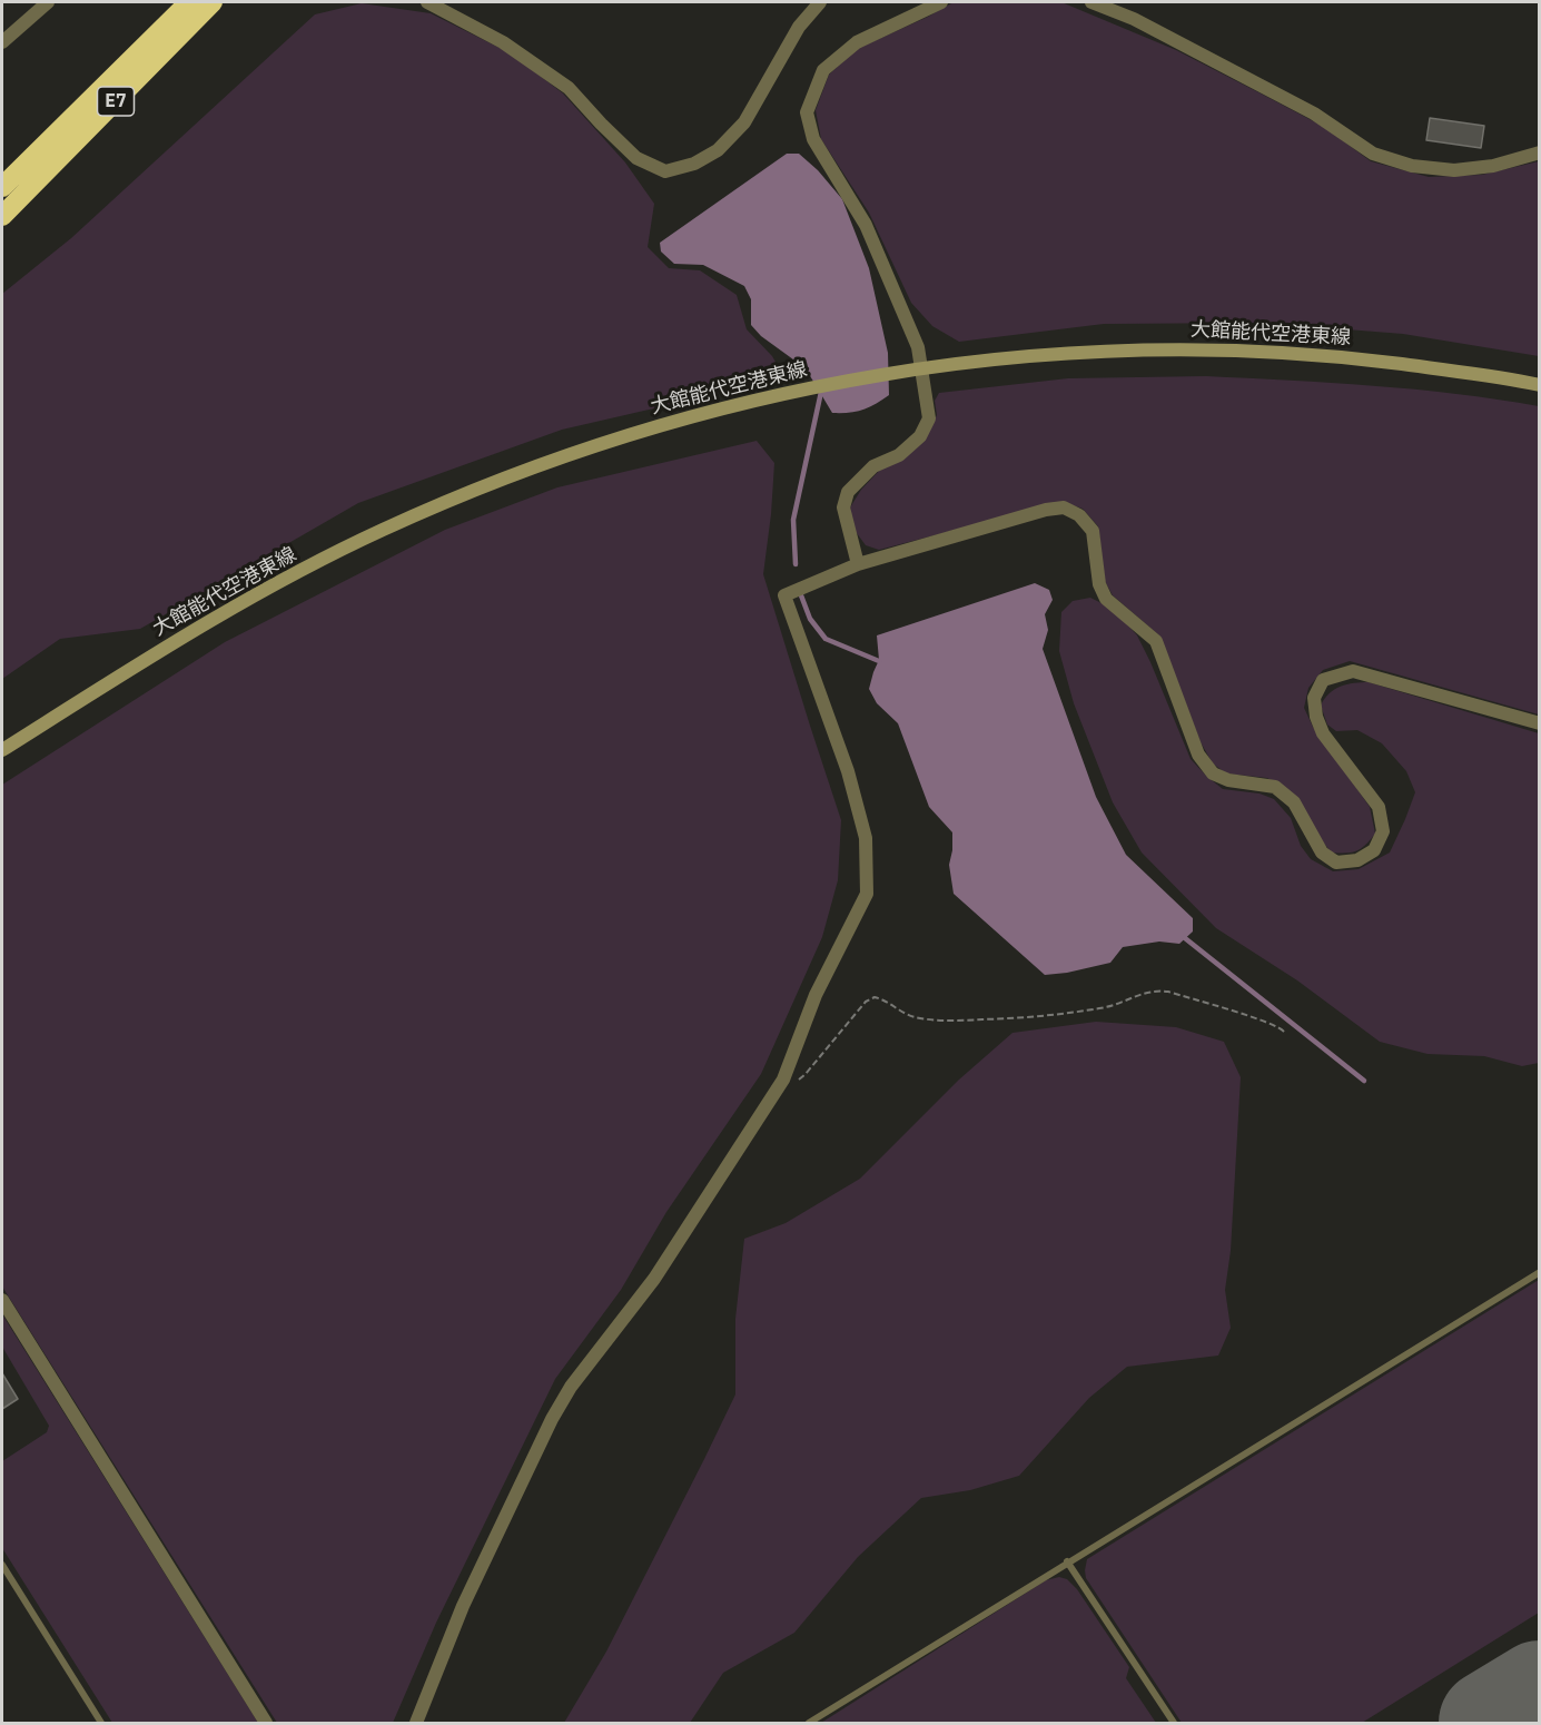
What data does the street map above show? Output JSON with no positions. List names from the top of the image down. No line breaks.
{"streets":{"highway":["E7"],"main road":["大館能代空港東線"]}}
